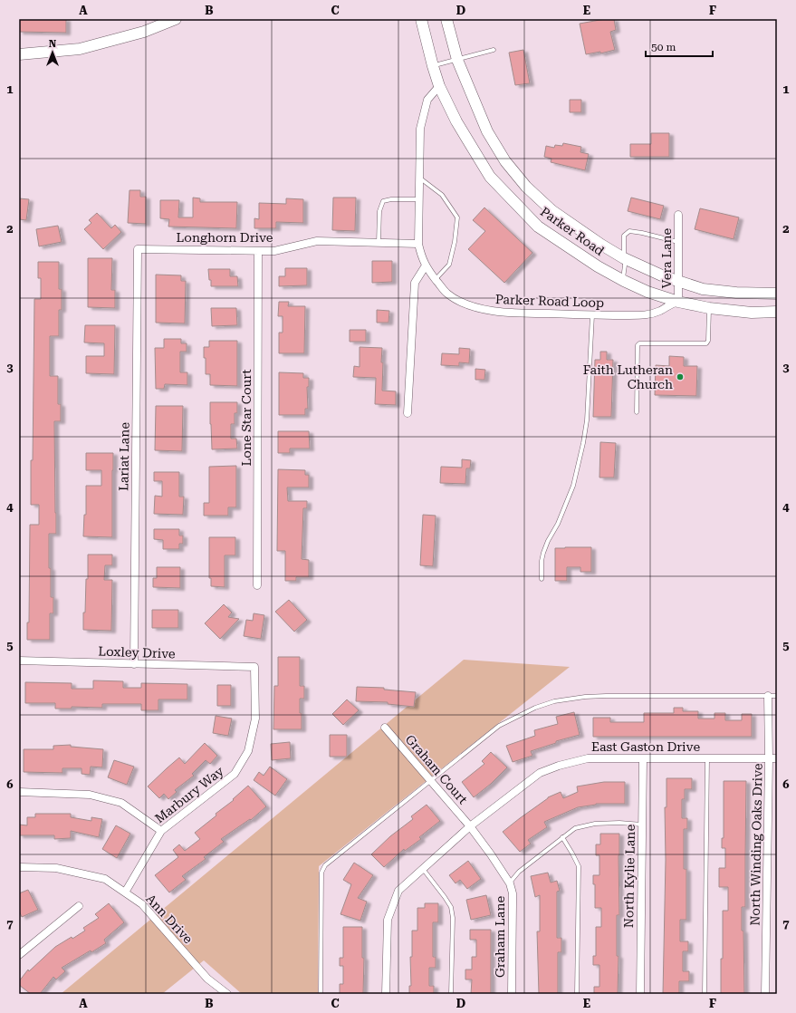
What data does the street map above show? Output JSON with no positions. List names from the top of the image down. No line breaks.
{"streets":{"main road":["Parker Road"],"street":["Longhorn Drive","Vera Lane","Parker Road Loop","Lone Star Court","Lariat Lane","Loxley Drive","East Gaston Drive","Graham Court","Marbury Way","North Winding Oaks Drive","North Kylie Lane","Ann Drive","Graham Lane"]},"crossings":[["Parker Road","Vera Lane"],["Parker Road","Parker Road Loop"],["Longhorn Drive","Parker Road Loop"],["Longhorn Drive","Lone Star Court"],["Longhorn Drive","Lariat Lane"],["Vera Lane","Parker Road Loop"],["Lariat Lane","Loxley Drive"],["Loxley Drive","Marbury Way"],["East Gaston Drive","Graham Court"],["East Gaston Drive","North Winding Oaks Drive"],["East Gaston Drive","North Kylie Lane"],["East Gaston Drive","Graham Lane"],["Graham Court","Graham Lane"],["Marbury Way","Ann Drive"]],"places":["Faith Lutheran Church"],"scale_bar":"50 m","north":"top","grid":{"columns":["A","B","C","D","E","F"],"rows":["1","2","3","4","5","6","7"]}}
